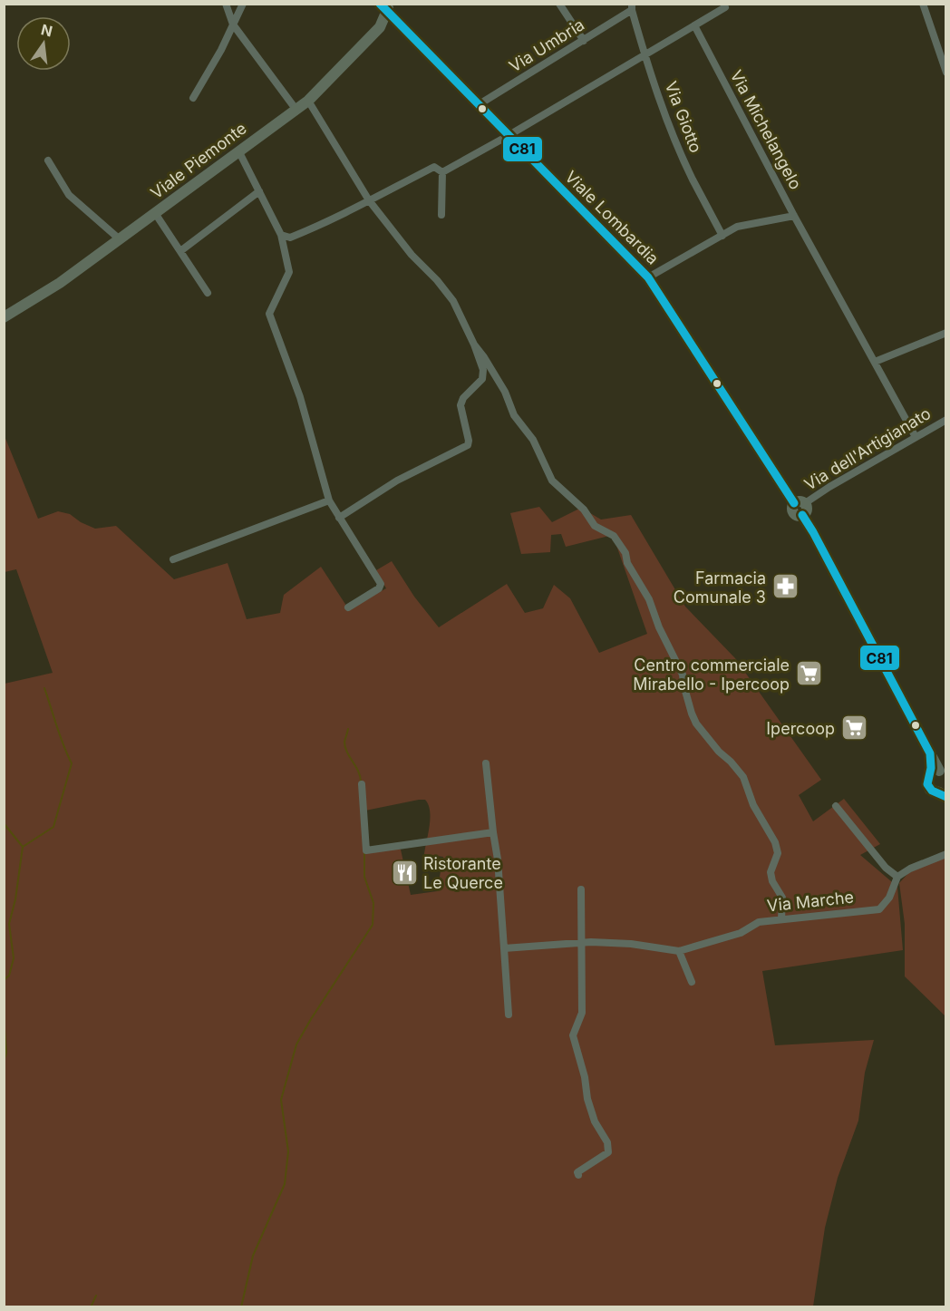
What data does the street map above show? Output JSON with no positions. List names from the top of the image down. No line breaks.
{"streets":{"main road":["Viale Piemonte","Viale Lombardia"],"street":["Via Umbria","Via Giotto","Via Michelangelo","Via dell'Artigianato","Via Marche"]},"crossings":[["Via Umbria","Via Giotto"],["Via Umbria","Viale Lombardia"],["Via Michelangelo","Via dell'Artigianato"],["Viale Piemonte","Viale Lombardia"],["Viale Lombardia","Via dell'Artigianato"]],"places":{"pharmacy":["Farmacia Comunale 3"],"supermarket":["Centro commerciale Mirabello - Ipercoop","Ipercoop"],"restaurant":["Ristorante Le Querce"]},"lines":["transit line C81"],"north":"top"}
